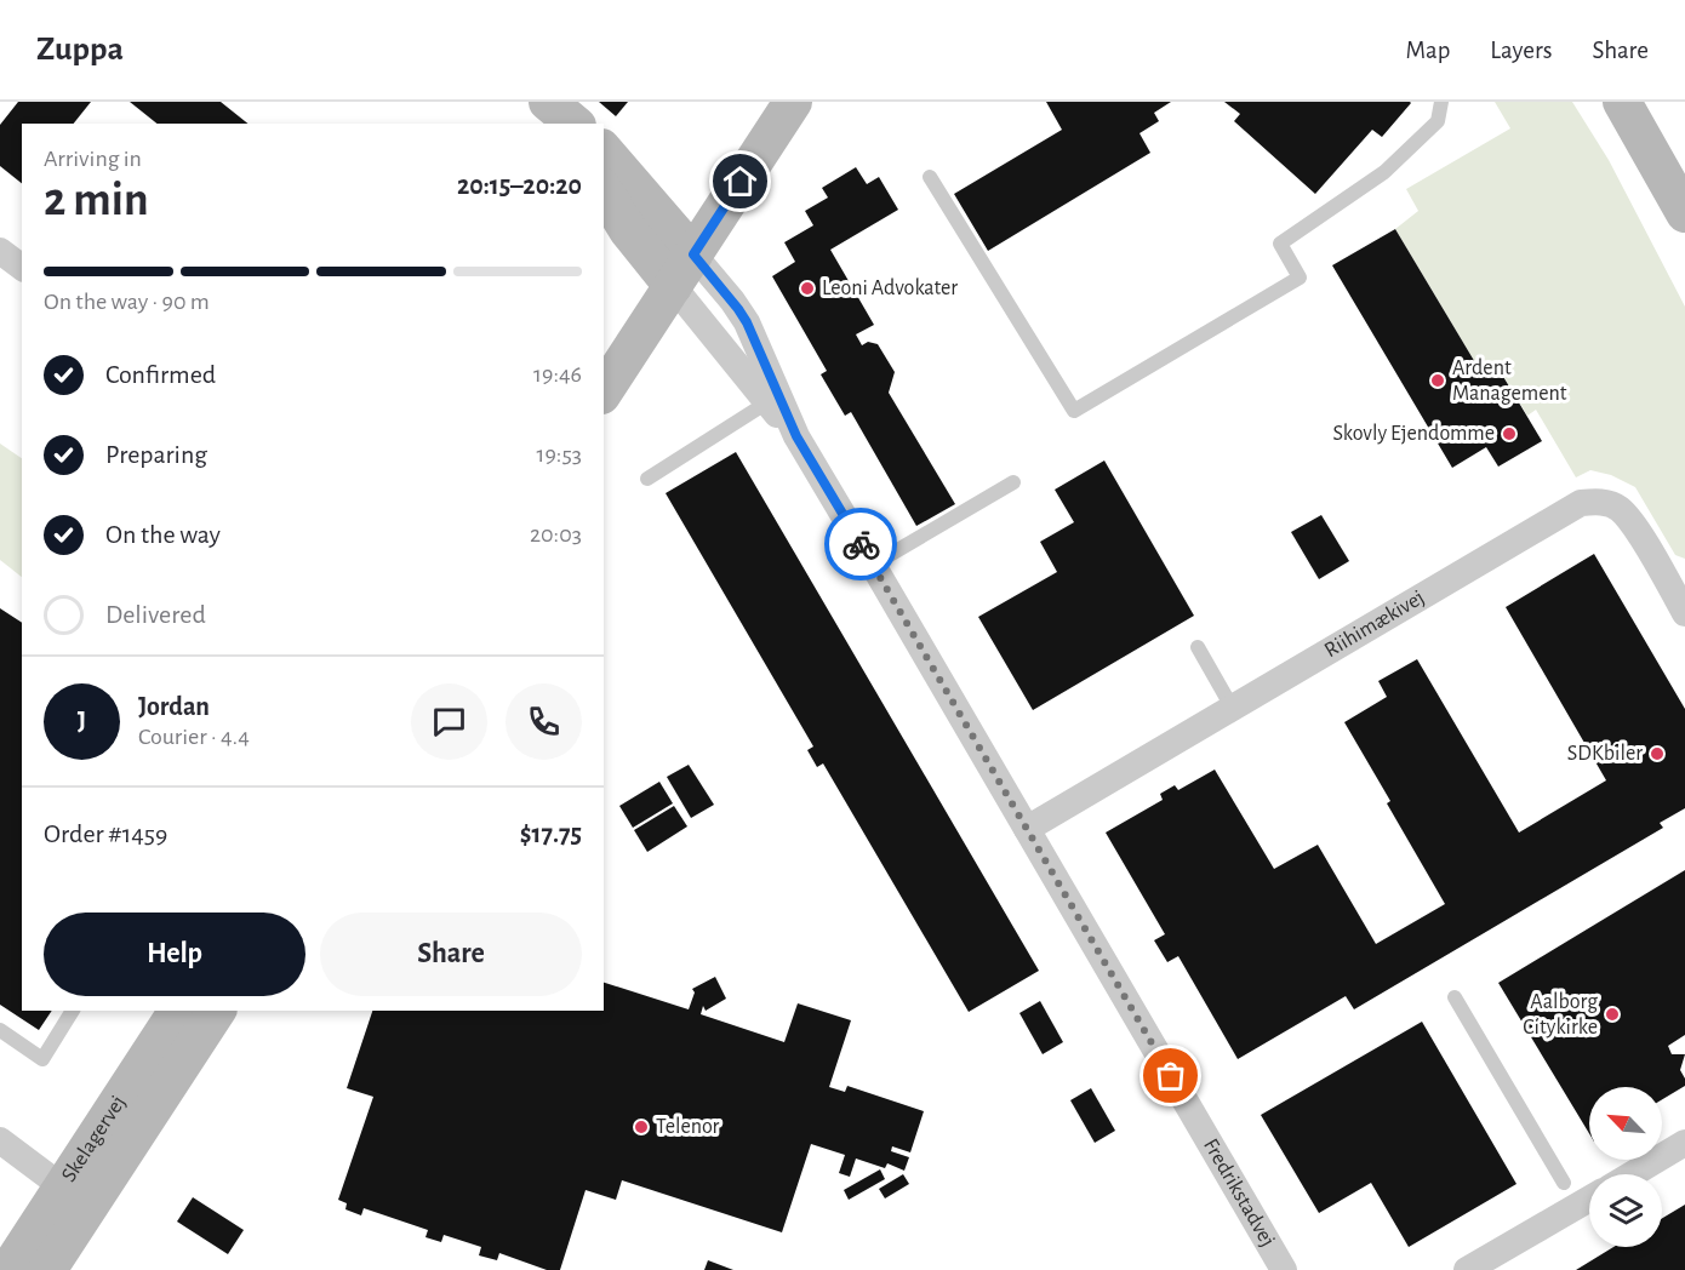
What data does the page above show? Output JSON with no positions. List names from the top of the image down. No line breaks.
{"streets":{"street":["Riihimækivej","Skelagervej","Fredrikstadvej"]},"crossings":[["Riihimækivej","Fredrikstadvej"]],"places":["Leoni Advokater","Ardent Management","Skovly Ejendomme","SDKbiler","Aalborg Citykirke","Telenor"],"north":"top left","page":{"header":"Zuppa","nav":["Map","Layers","Share"],"heading":["2 min","Arriving in","20:15–20:20"],"panel":["Jordan","Courier · 4.4","Order #1459","$17.75"],"bar":"On the way · 90 m","list":[["Confirmed","19:46"],["Preparing","19:53"],["On the way","20:03"],"Delivered"],"round":"J","buttons":["Help","Share"]}}
